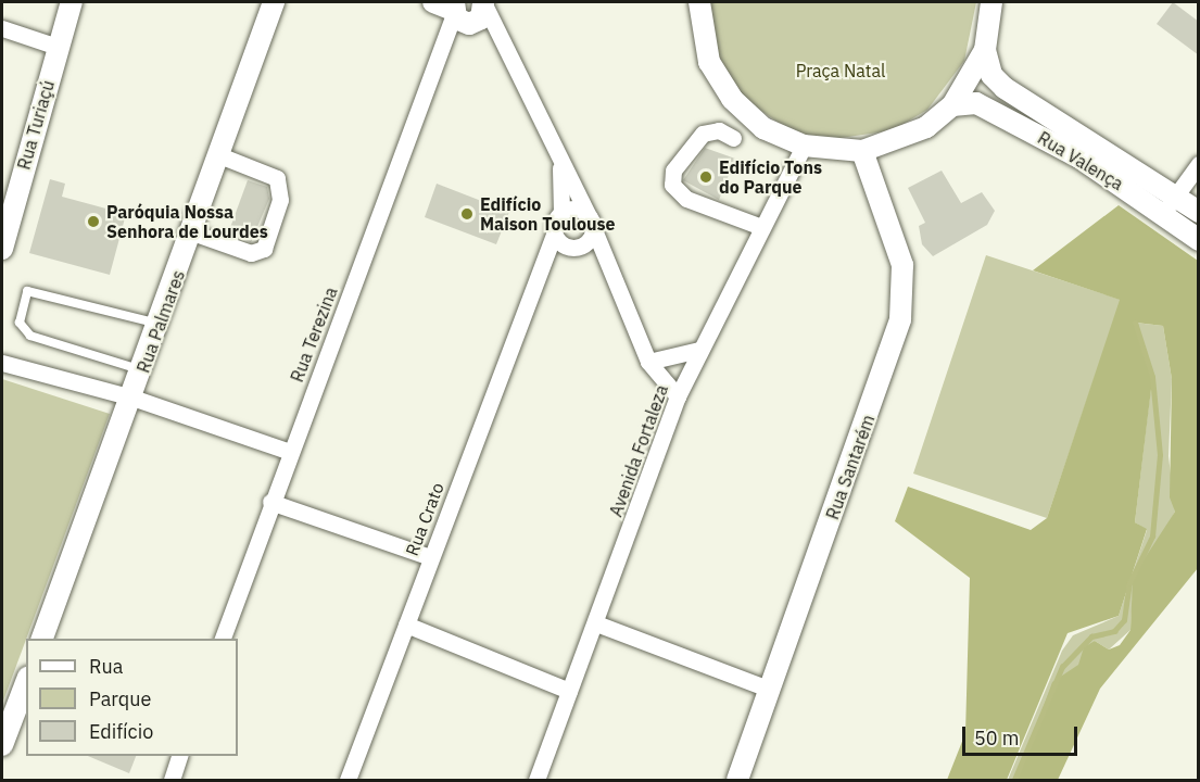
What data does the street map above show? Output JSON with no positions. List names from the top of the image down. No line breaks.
{"streets":{"street":["Rua Turiaçú","Rua Valença","Rua Palmares","Rua Terezina","Avenida Fortaleza","Rua Santarém","Rua Crato"]},"parks":["Praça Natal"],"places":["Edifício Tons do Parque","Edifício Maison Toulouse","Paróquia Nossa Senhora de Lourdes"],"legend":["Rua","Parque","Edifício"],"scale_bar":"50 m"}
